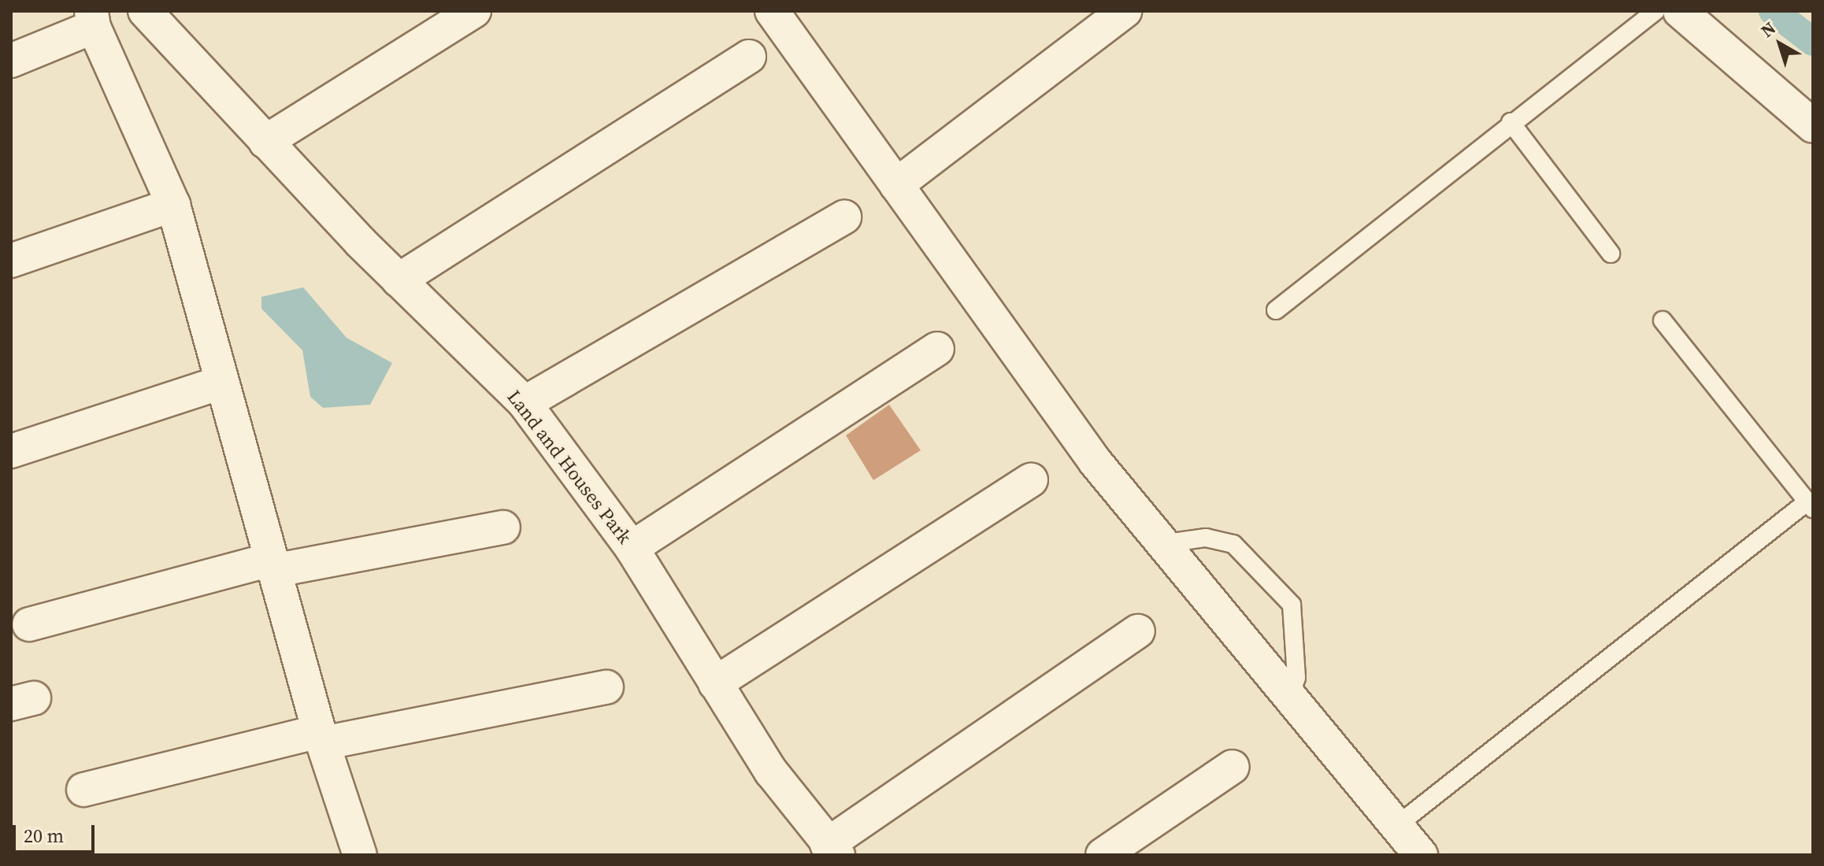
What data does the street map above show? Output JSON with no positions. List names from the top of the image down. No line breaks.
{"streets":{"street":["Land and Houses Park"]},"scale_bar":"20 m","north":"top left"}
